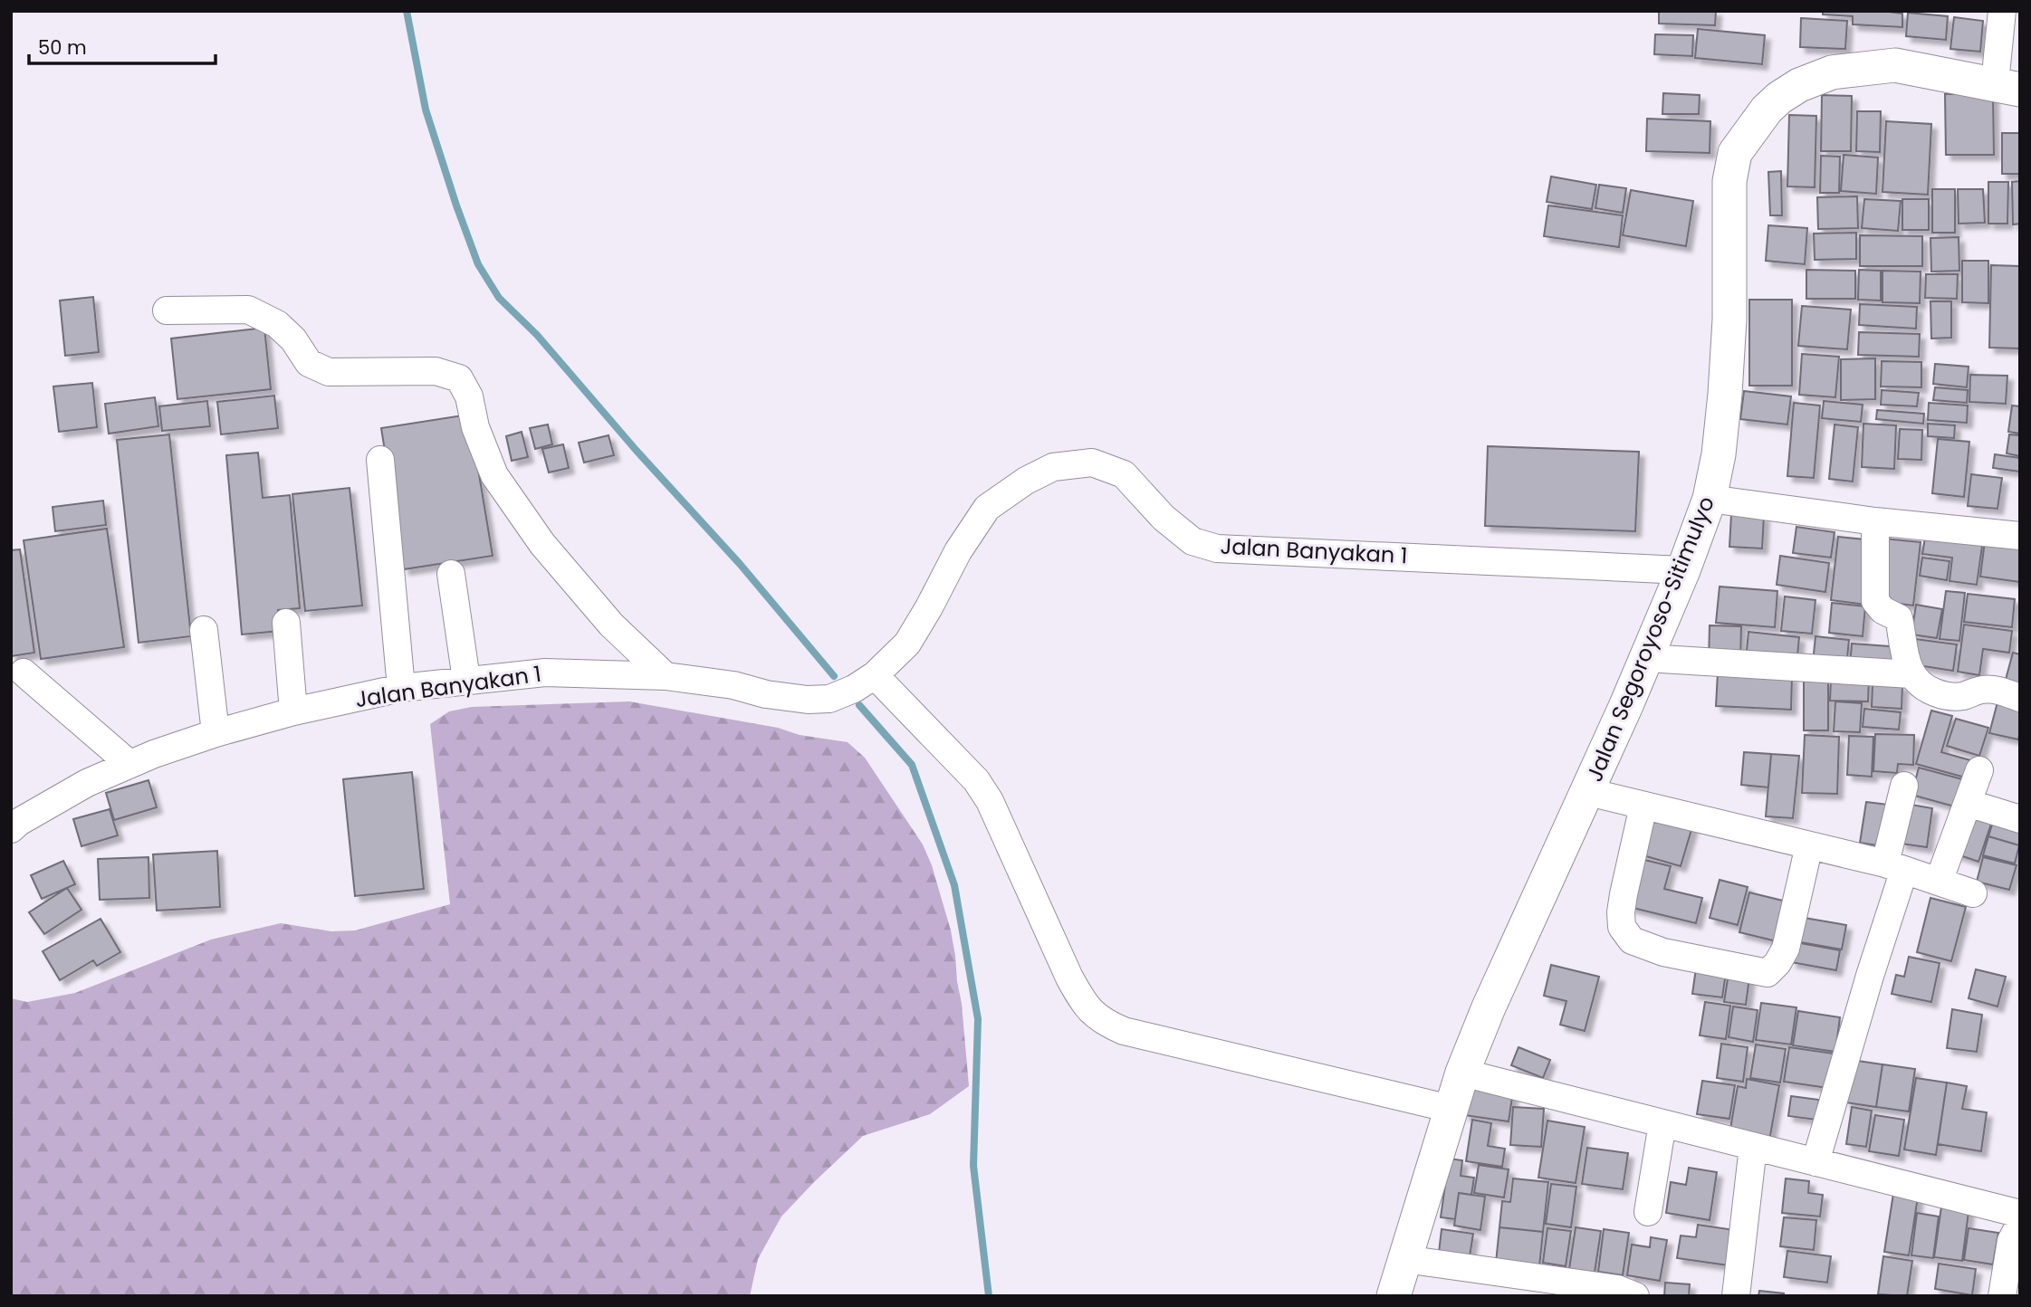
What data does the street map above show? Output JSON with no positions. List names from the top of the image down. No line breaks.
{"streets":{"main road":["Jalan Segoroyoso-Sitimulyo"],"street":["Jalan Banyakan 1"]},"crossings":[["Jalan Banyakan 1","Jalan Segoroyoso-Sitimulyo"]],"scale_bar":"50 m"}
